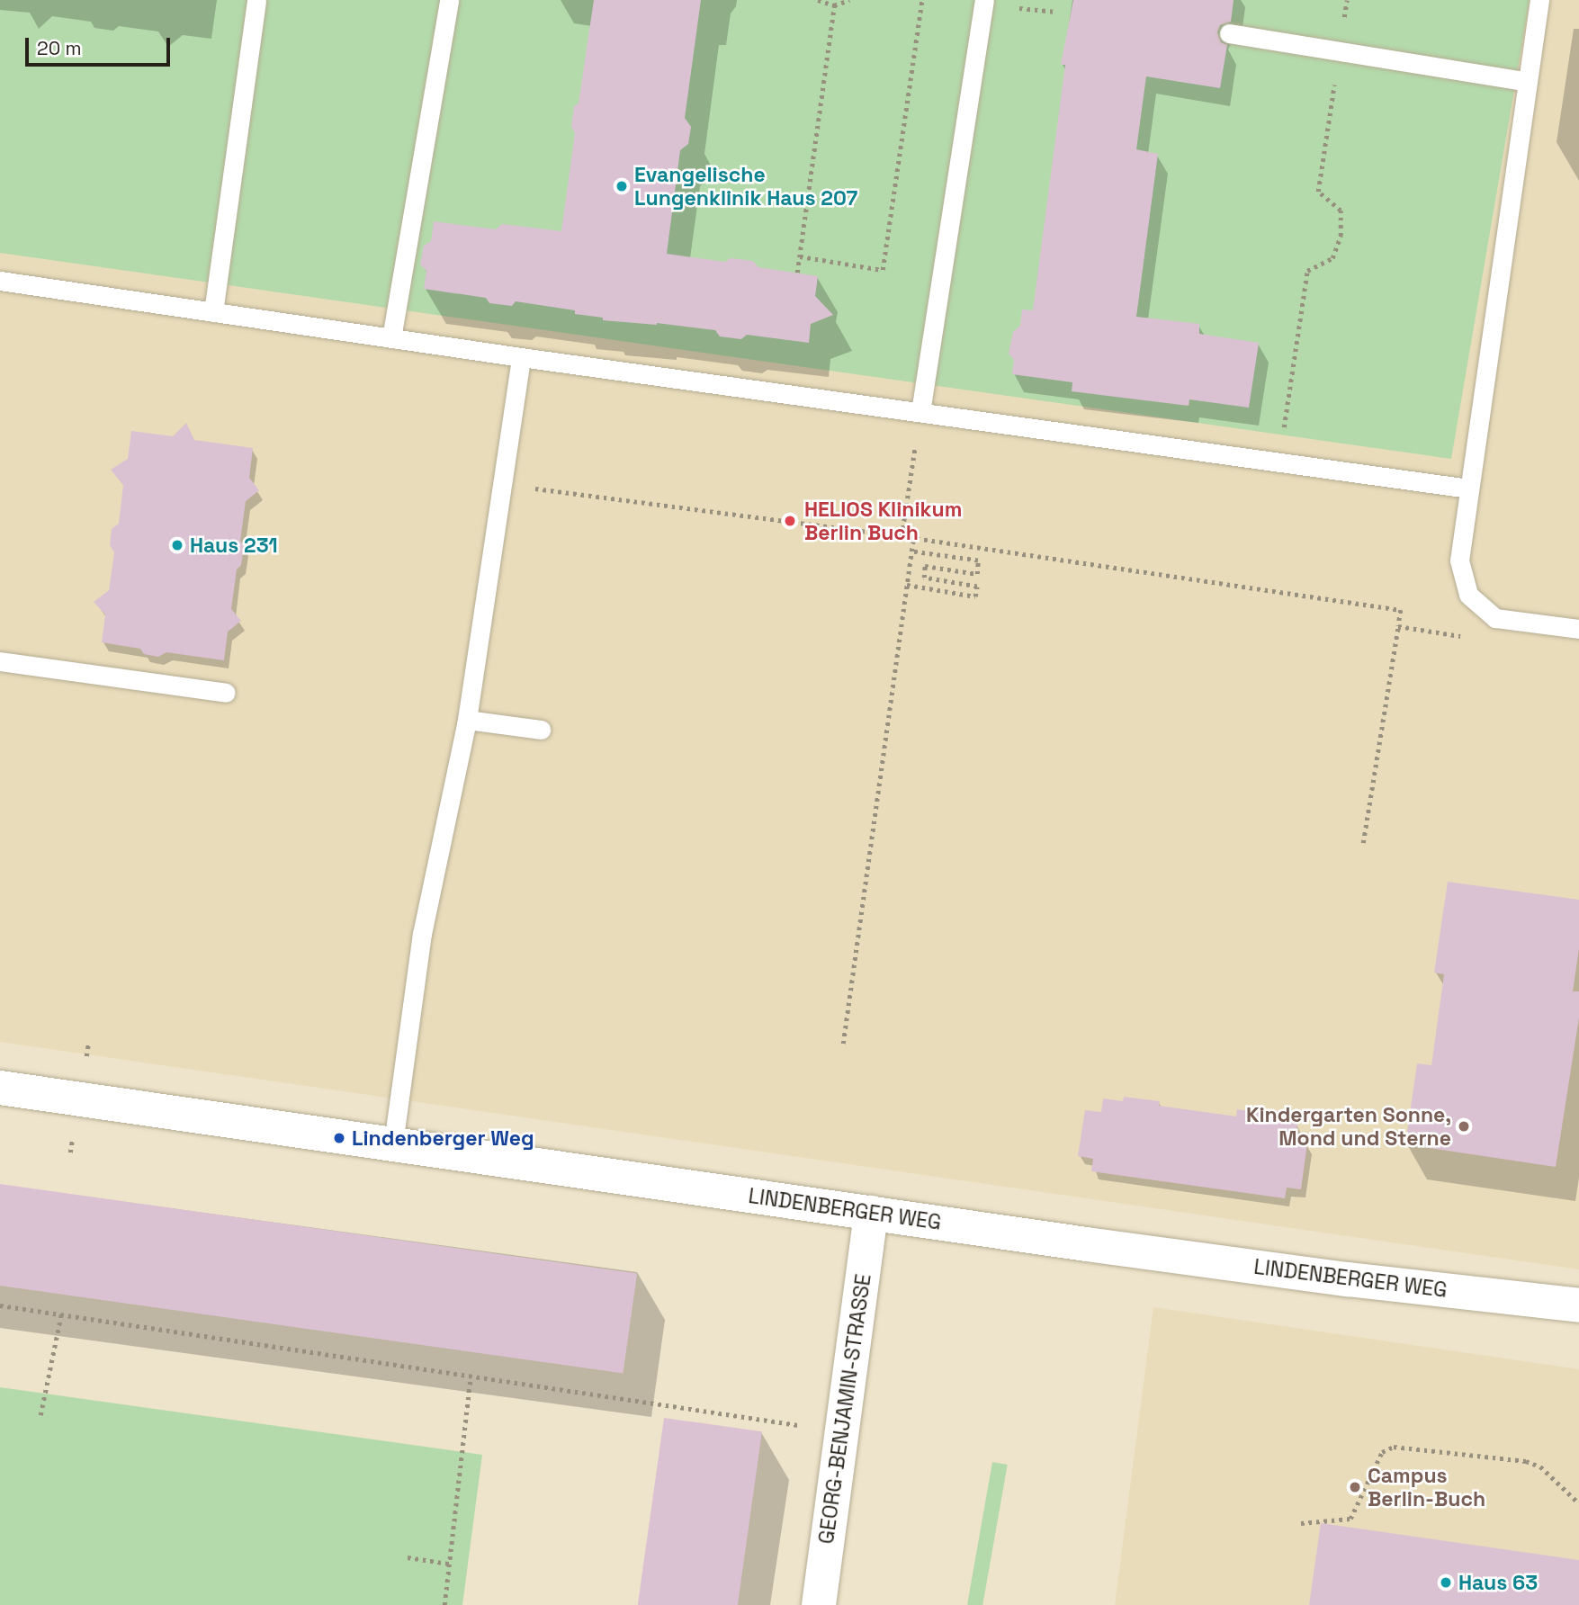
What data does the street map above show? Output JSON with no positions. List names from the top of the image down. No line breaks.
{"streets":{"street":["LINDENBERGER WEG","GEORG-BENJAMIN-STRASSE"]},"crossings":[["LINDENBERGER WEG","GEORG-BENJAMIN-STRASSE"]],"places":["Evangelische Lungenklinik Haus 207","HELIOS Klinikum Berlin Buch","Haus 231","Kindergarten Sonne, Mond und Sterne","Lindenberger Weg","Campus Berlin-Buch","Haus 63"],"scale_bar":"20 m"}
